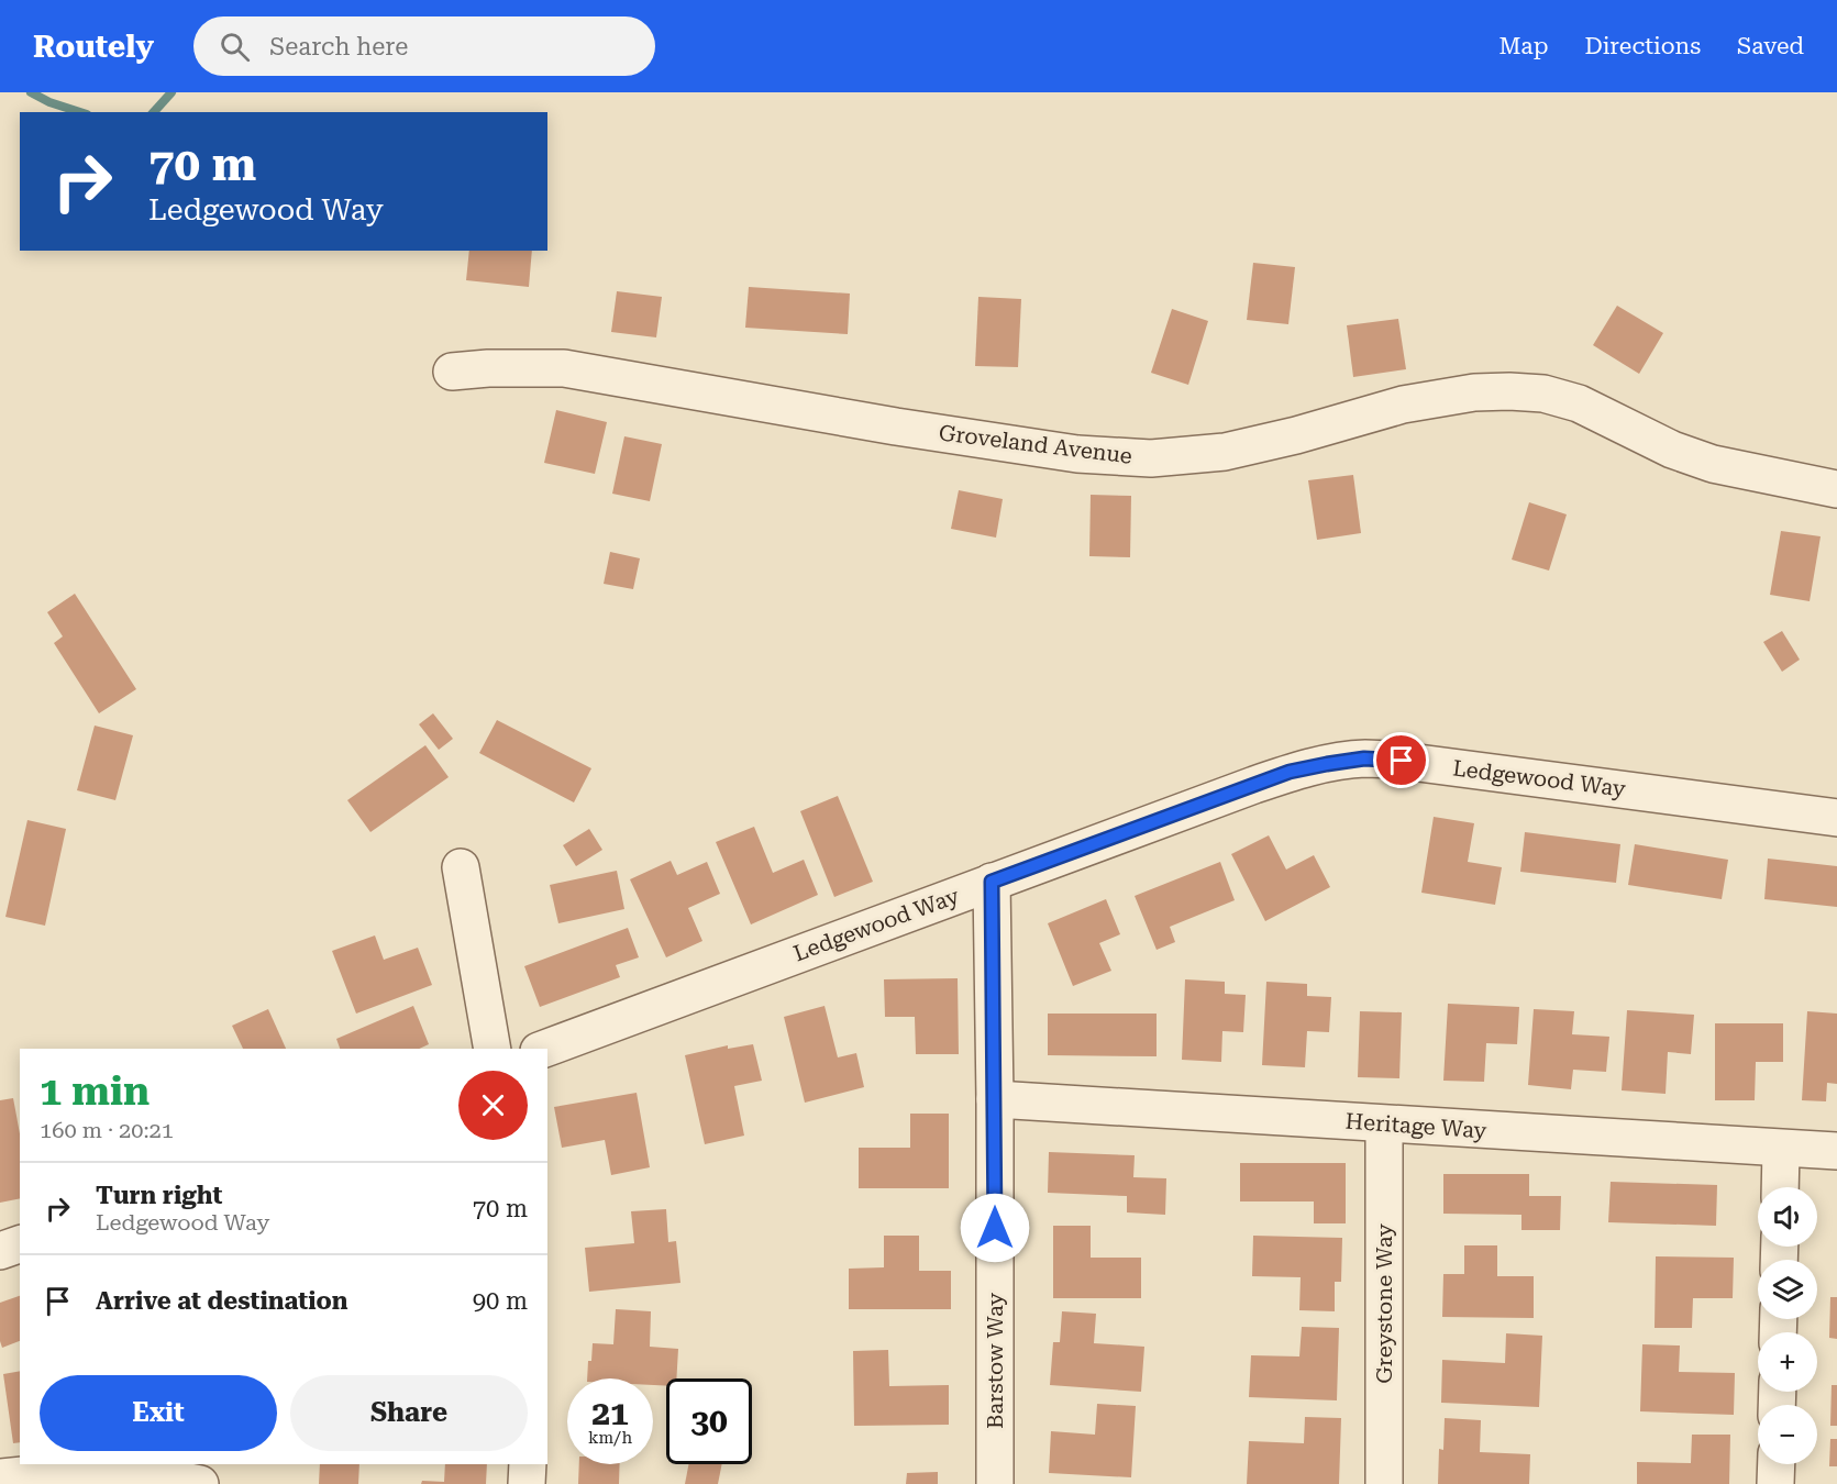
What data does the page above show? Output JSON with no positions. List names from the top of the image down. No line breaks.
{"streets":{"street":["Groveland Avenue","Ledgewood Way","Heritage Way","Greystone Way","Barstow Way"]},"crossings":[["Ledgewood Way","Barstow Way"],["Heritage Way","Greystone Way"],["Heritage Way","Barstow Way"]],"page":{"header":"Routely","search":"Search here","nav":["Map","Directions","Saved"],"turn":["70 m","Ledgewood Way"],"heading":["1 min","160 m · 20:21"],"list":[{"name":"Turn right","note":"Ledgewood Way","value":"70 m"},{"name":"Arrive at destination","value":"90 m"}],"map_buttons":["+","−"],"buttons":["Exit","Share"],"speed":"21 km/h","limit":"30"}}
